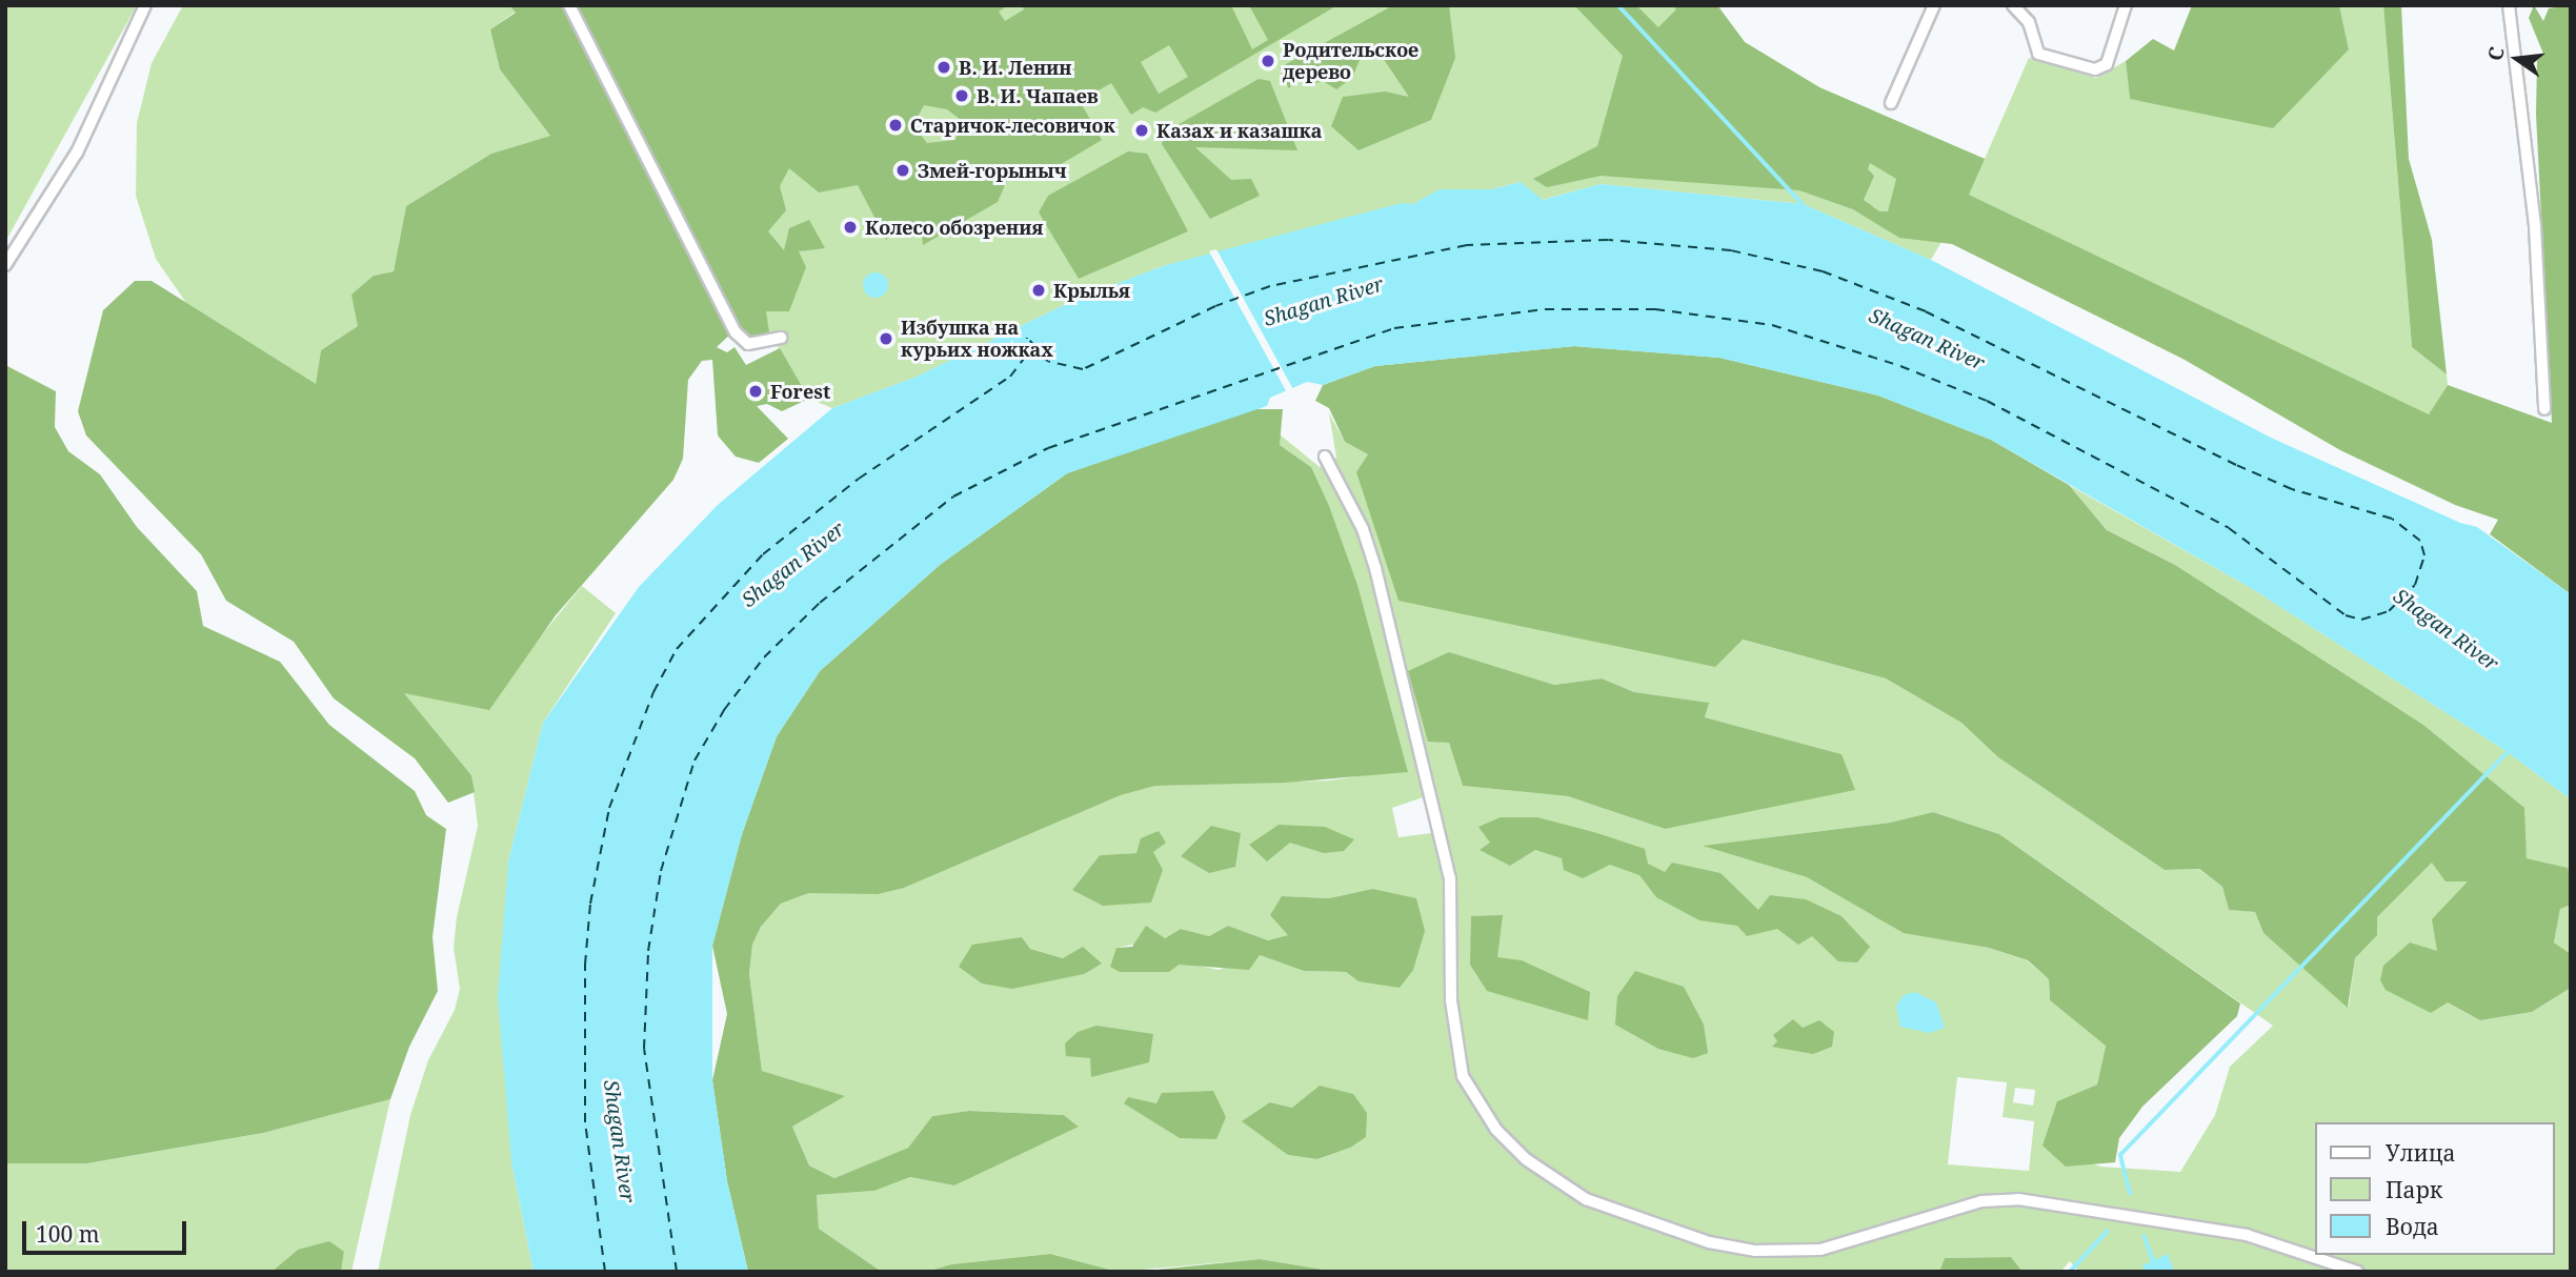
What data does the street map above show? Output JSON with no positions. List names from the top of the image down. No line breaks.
{"water":["Shagan River"],"places":["Родительское дерево","В. И. Ленин","В. И. Чапаев","Старичок-лесовичок","Казах и казашка","Змей-горыныч","Колесо обозрения","Крылья","Избушка на курьих ножках","Forest"],"legend":["Улица","Парк","Вода"],"scale_bar":"100 m","north":"left"}
